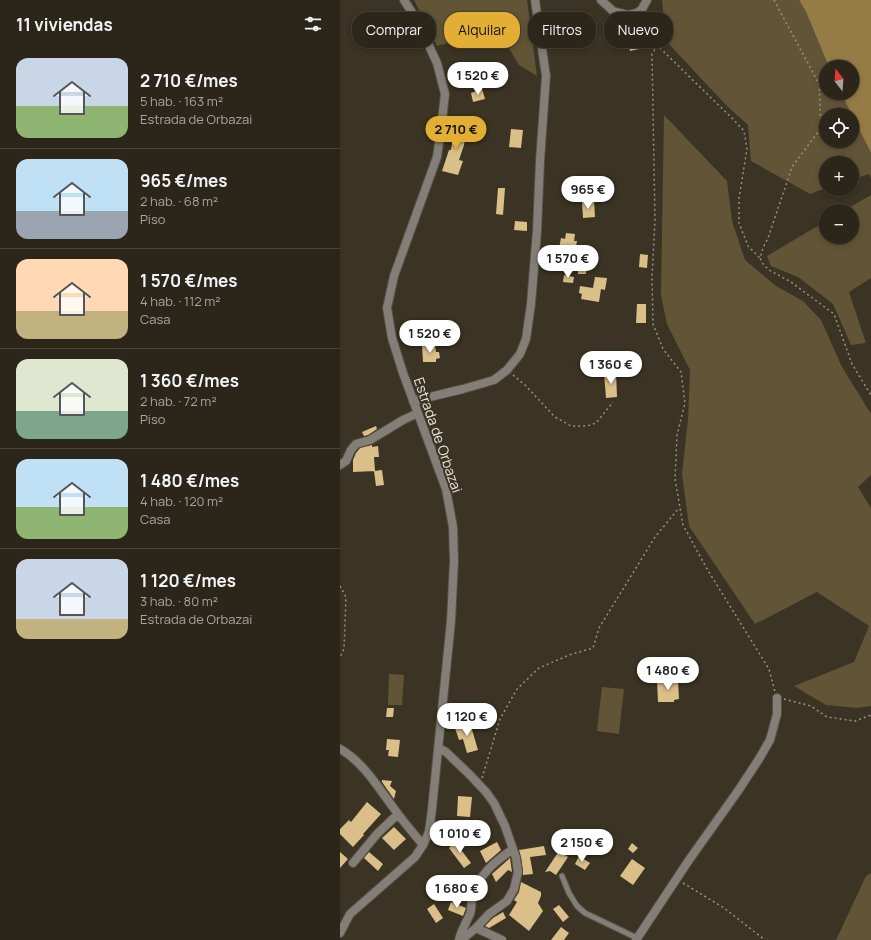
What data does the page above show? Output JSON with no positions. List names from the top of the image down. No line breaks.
{"streets":{"street":["Estrada de Orbazai"]},"north":"top","page":{"heading":"11 viviendas","chip":["Comprar","Alquilar","Filtros","Nuevo"],"list":[{"name":"2 710 €/mes","note":"5 hab. · 163 m² · Estrada de Orbazai"},{"name":"965 €/mes","note":"2 hab. · 68 m² · Piso"},{"name":"1 570 €/mes","note":"4 hab. · 112 m² · Casa"},{"name":"1 360 €/mes","note":"2 hab. · 72 m² · Piso"},{"name":"1 480 €/mes","note":"4 hab. · 120 m² · Casa"},{"name":"1 120 €/mes","note":"3 hab. · 80 m² · Estrada de Orbazai"}],"map_buttons":["+","−"],"price":["1 520 €","2 710 €","965 €","1 570 €","1 520 €","1 360 €","1 480 €","1 120 €","1 010 €","2 150 €","1 680 €"]}}
